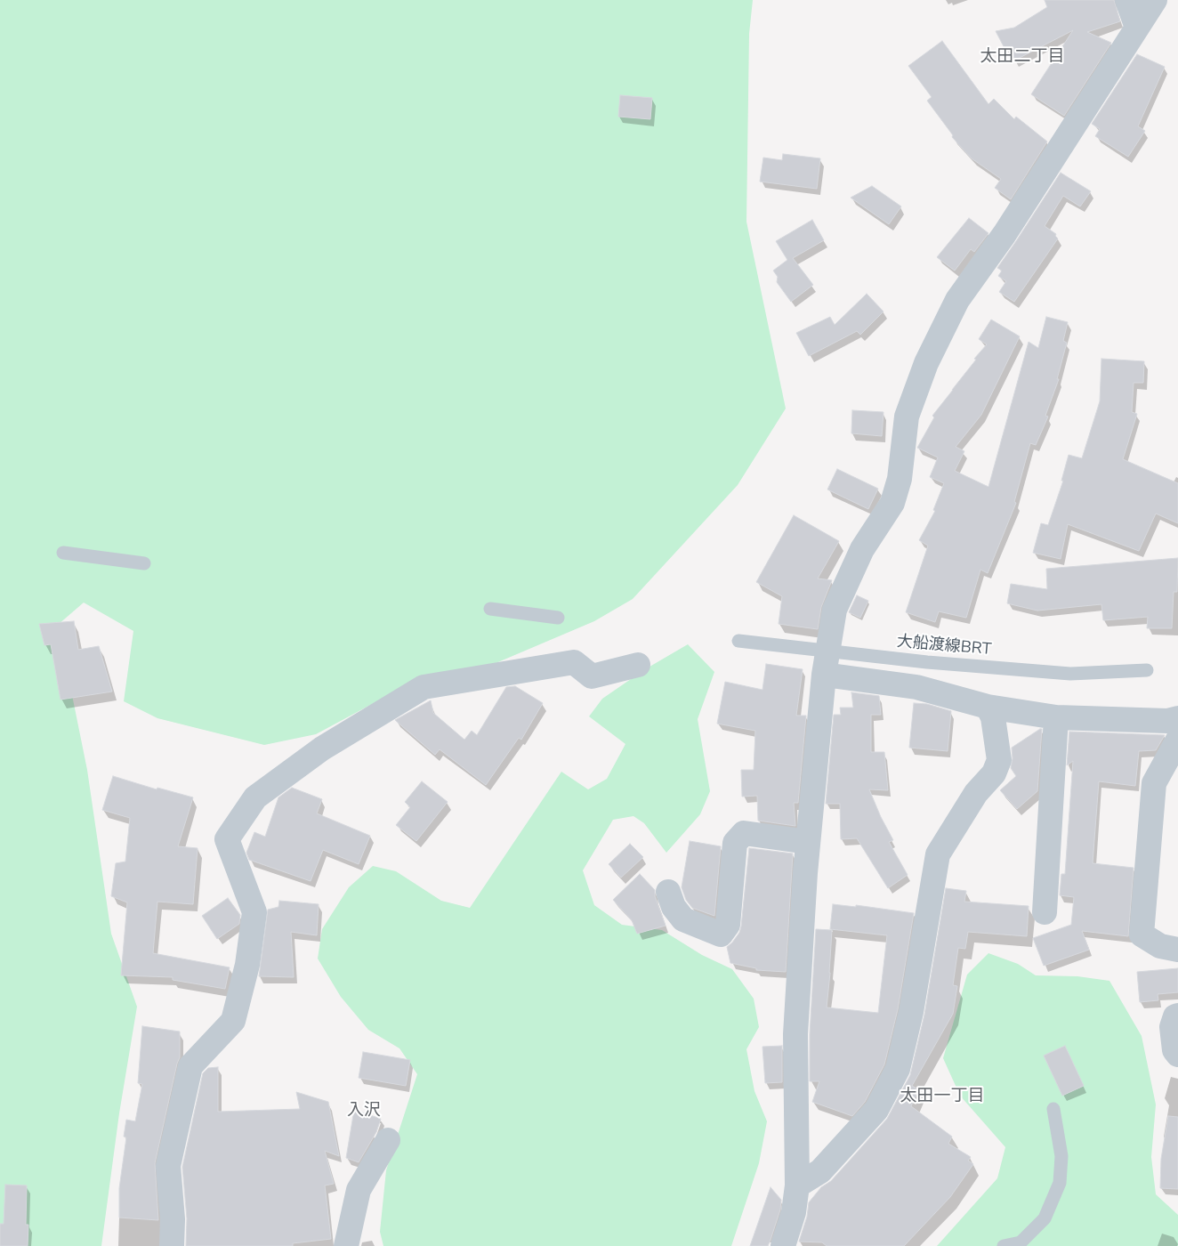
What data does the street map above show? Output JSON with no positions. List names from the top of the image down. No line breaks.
{"streets":{"lane":["大船渡線BRT"]},"districts":["太田二丁目","太田一丁目","入沢"]}
